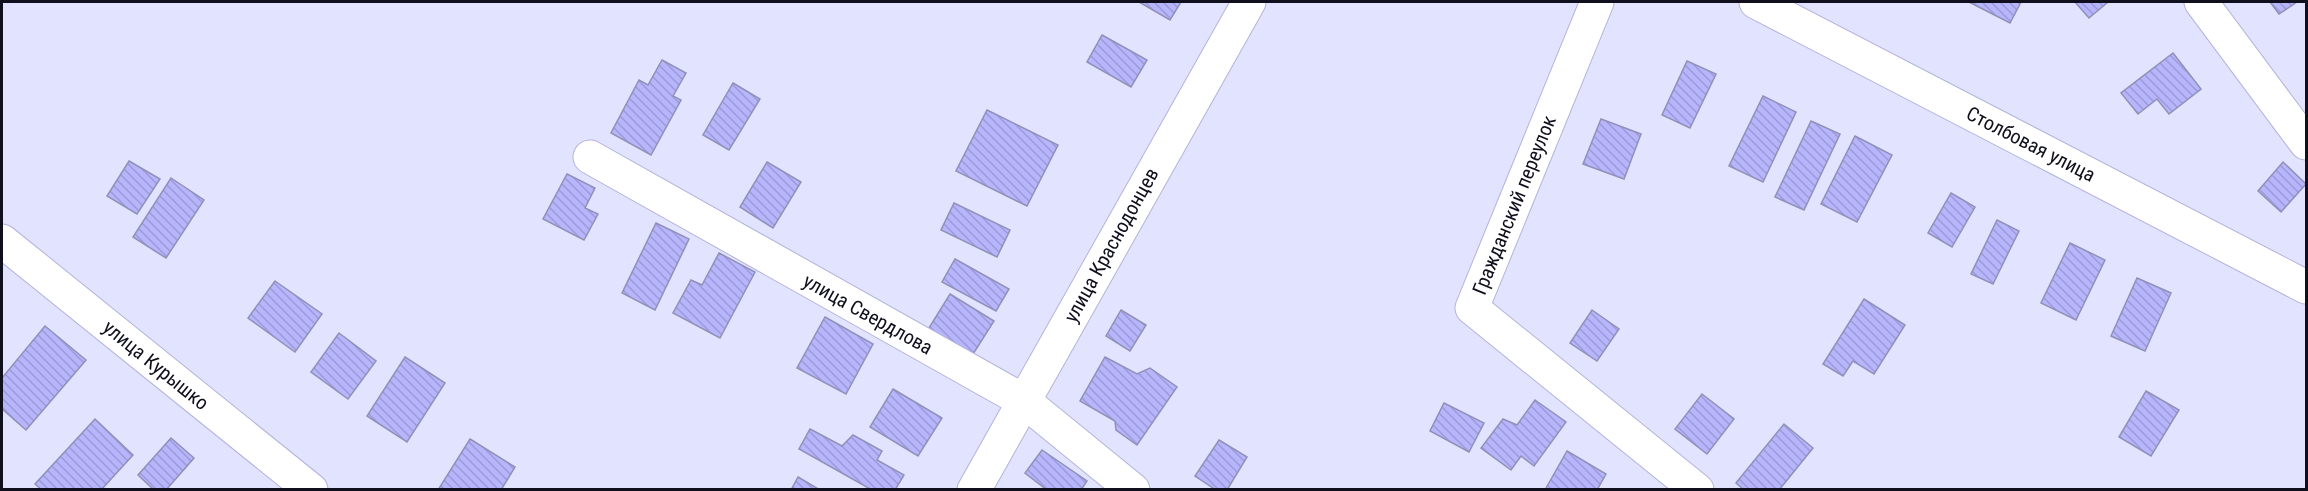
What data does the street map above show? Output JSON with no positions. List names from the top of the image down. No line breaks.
{"streets":{"street":["Столбовая улица","Гражданский переулок","улица Краснодонцев","улица Свердлова","улица Курышко"]},"crossings":[["улица Краснодонцев","улица Свердлова"]]}
